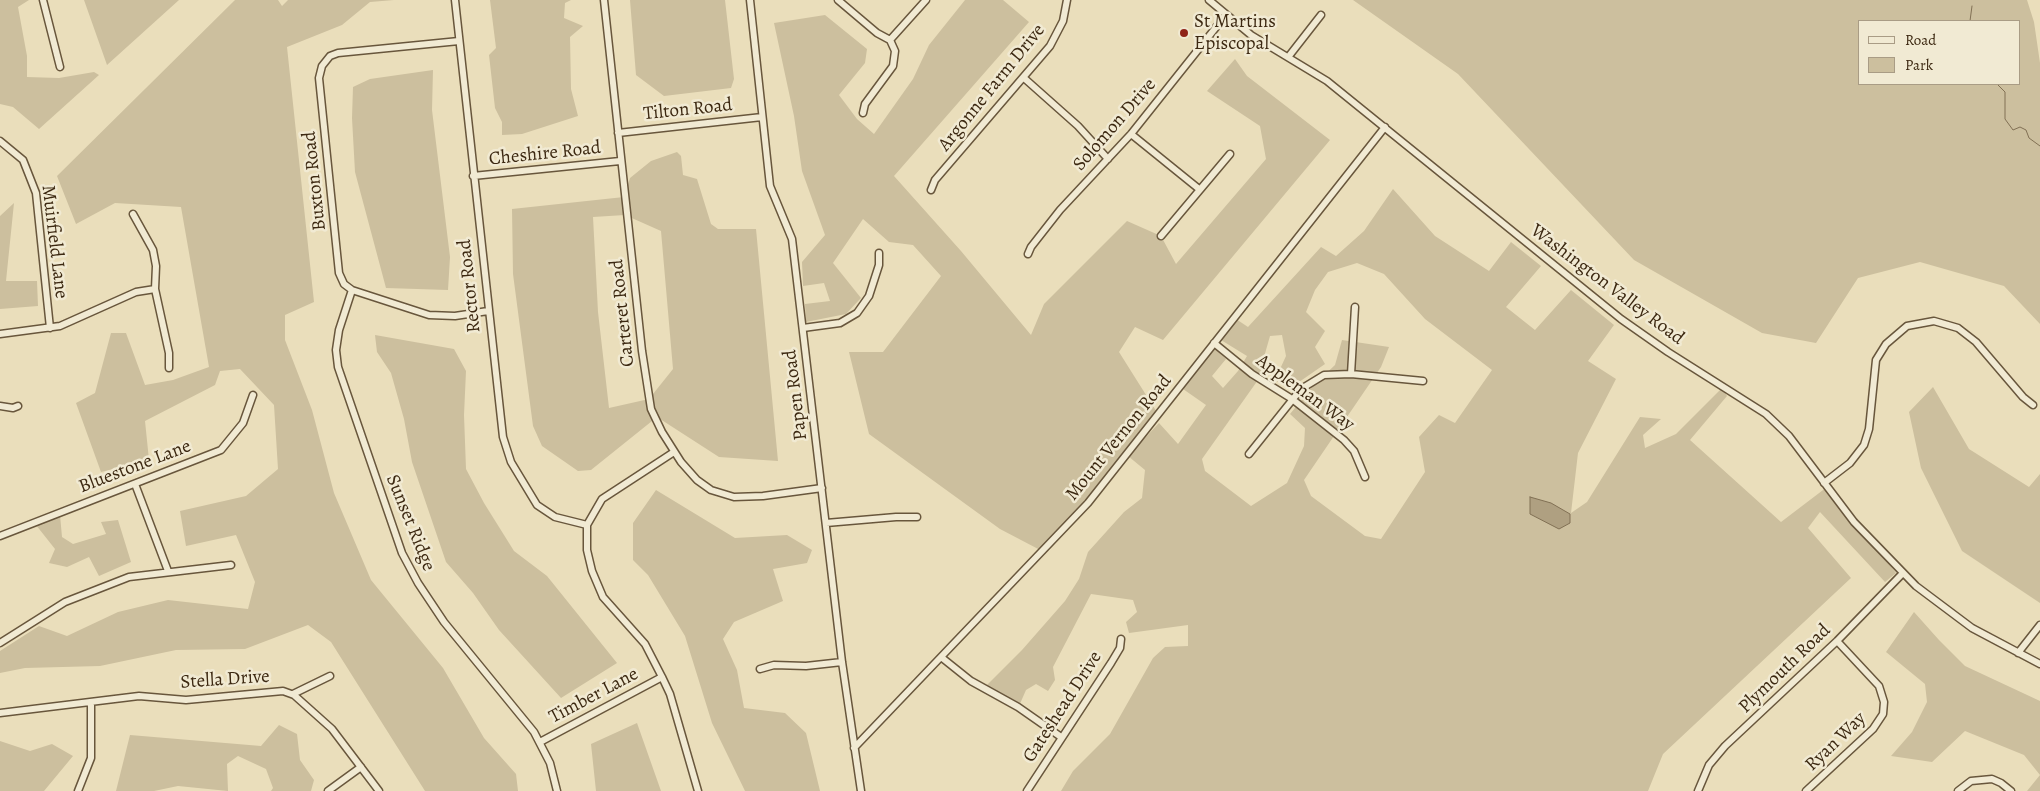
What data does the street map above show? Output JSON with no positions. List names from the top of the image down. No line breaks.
{"streets":{"street":["Argonne Farm Drive","Tilton Road","Solomon Drive","Cheshire Road","Buxton Road","Muirfield Lane","Washington Valley Road","Rector Road","Carteret Road","Appleman Way","Papen Road","Mount Vernon Road","Bluestone Lane","Sunset Ridge","Plymouth Road","Stella Drive","Timber Lane","Gateshead Drive","Ryan Way"]},"crossings":[["Tilton Road","Carteret Road"],["Tilton Road","Papen Road"],["Solomon Drive","Washington Valley Road"],["Cheshire Road","Rector Road"],["Cheshire Road","Carteret Road"],["Buxton Road","Rector Road"],["Buxton Road","Sunset Ridge"],["Washington Valley Road","Mount Vernon Road"],["Washington Valley Road","Plymouth Road"],["Carteret Road","Papen Road"],["Appleman Way","Mount Vernon Road"],["Papen Road","Mount Vernon Road"],["Sunset Ridge","Timber Lane"],["Plymouth Road","Ryan Way"]],"places":["St Martins Episcopal"],"legend":["Road","Park"]}
